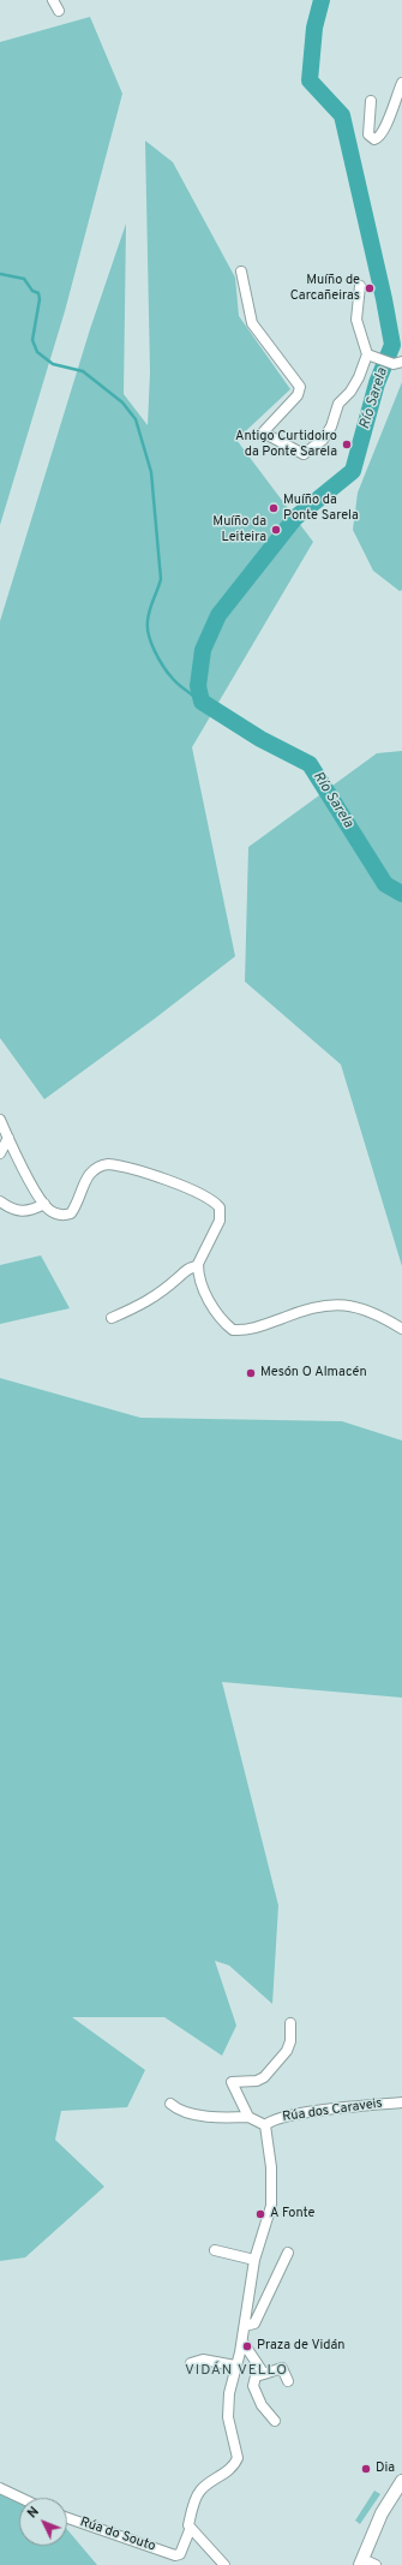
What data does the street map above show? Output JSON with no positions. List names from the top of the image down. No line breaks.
{"streets":{"street":["Rúa dos Caraveis","Rúa do Souto"]},"districts":["VIDÁN VELLO"],"water":["Río Sarela"],"places":["Muíño de Carcañeiras","Antigo Curtidoiro da Ponte Sarela","Muíño da Ponte Sarela","Muíño da Leiteira","Mesón O Almacén","A Fonte","Praza de Vidán","Dia"],"north":"top left"}
